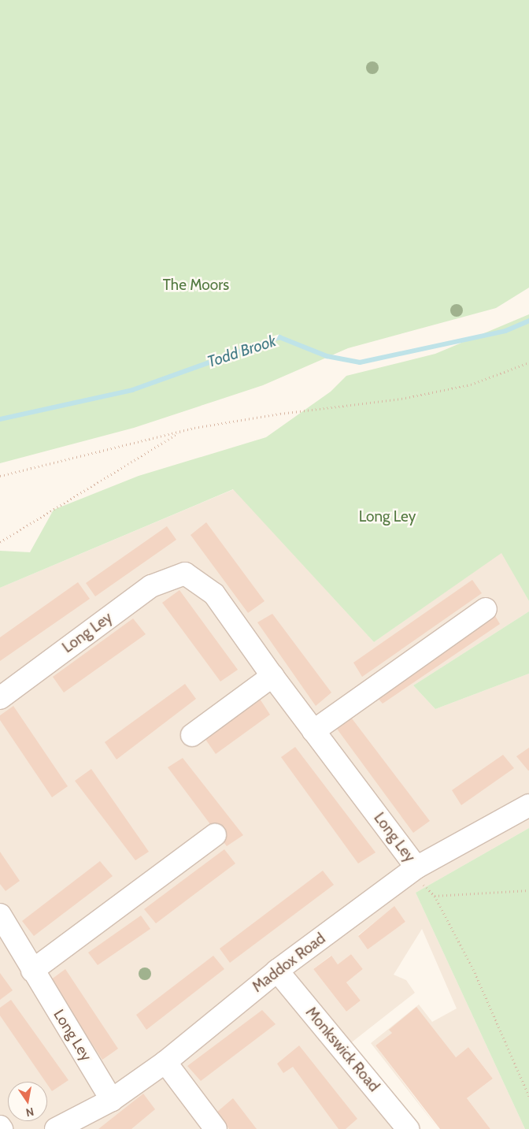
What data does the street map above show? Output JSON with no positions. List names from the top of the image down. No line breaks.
{"streets":{"street":["Long Ley","Maddox Road","Monkswick Road"]},"crossings":[["Long Ley","Maddox Road"],["Maddox Road","Monkswick Road"]],"water":["Todd Brook"],"parks":["The Moors","Long Ley"],"north":"bottom"}
